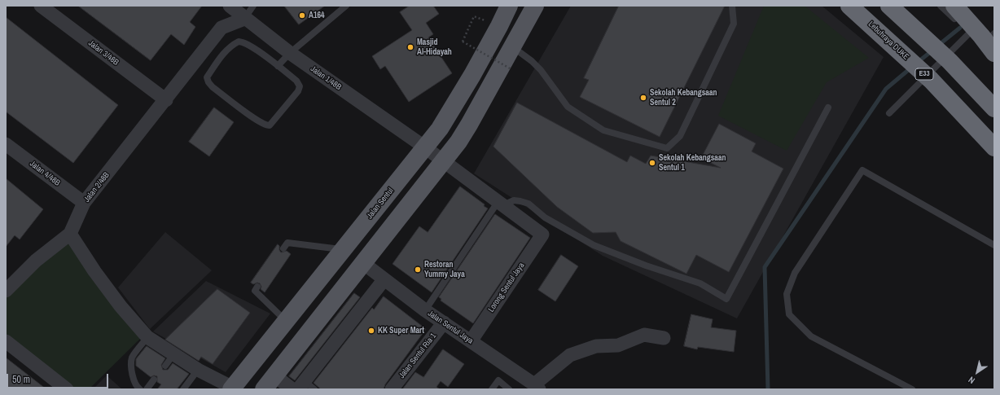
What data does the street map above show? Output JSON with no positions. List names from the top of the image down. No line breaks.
{"streets":{"highway":["Lebuhraya DUKE","E33"],"main road":["Jalan Sentul"],"street":["Jalan 3/48B","Jalan 1/48B","Jalan 4/48B","Jalan 2/48B","Lorong Sentul Jaya","Jalan Sentul Jaya","Jalan Sentul Ria 1"]},"crossings":[["Jalan 3/48B","Jalan 2/48B"],["Jalan 1/48B","Jalan 2/48B"],["Jalan 1/48B","Jalan Sentul"],["Jalan 1/48B","Lorong Sentul Jaya"],["Jalan 4/48B","Jalan 2/48B"],["Lorong Sentul Jaya","Jalan Sentul Jaya"],["Jalan Sentul Jaya","Jalan Sentul Ria 1"]],"places":["A164","Masjid Al-Hidayah","Sekolah Kebangsaan Sentul 2","Sekolah Kebangsaan Sentul 1","Restoran Yummy Jaya","KK Super Mart"],"scale_bar":"50 m","north":"bottom left"}
